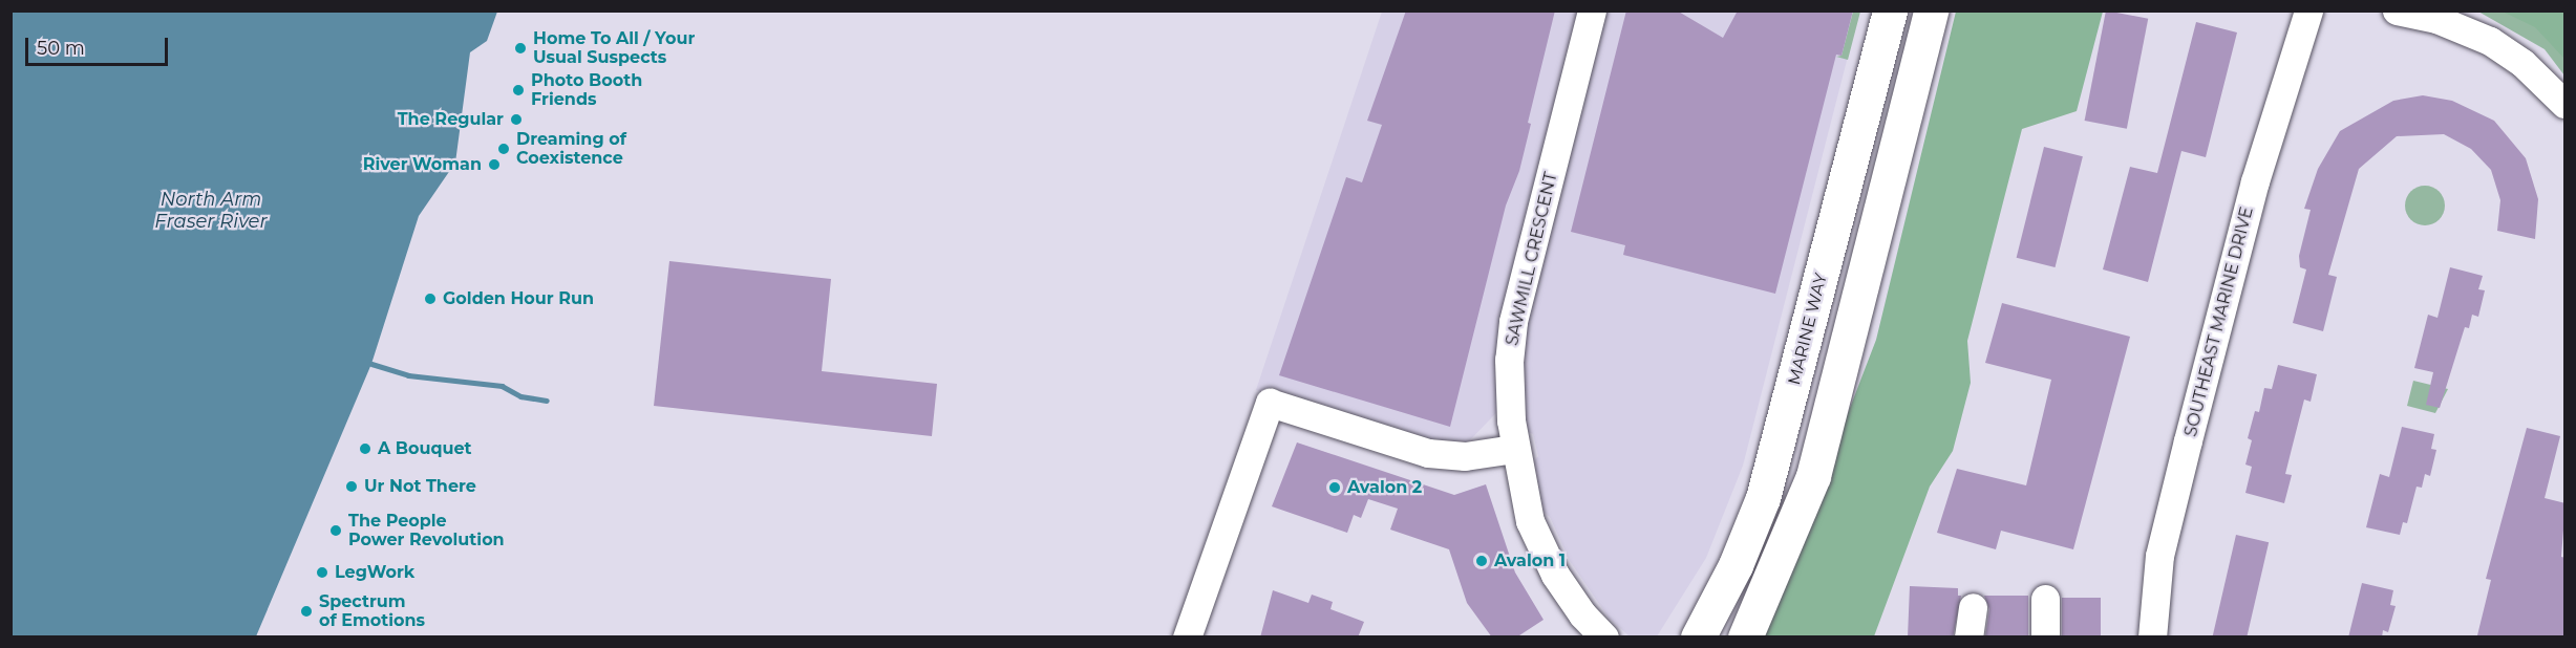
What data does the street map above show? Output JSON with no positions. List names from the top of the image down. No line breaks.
{"streets":{"main road":["MARINE WAY"],"street":["SAWMILL CRESCENT","SOUTHEAST MARINE DRIVE"]},"water":["North Arm Fraser River"],"places":["Home To All / Your Usual Suspects","Photo Booth Friends","The Regular","Dreaming of Coexistence","River Woman","Golden Hour Run","A Bouquet","Ur Not There","Avalon 2","The People Power Revolution","Avalon 1","LegWork","Spectrum of Emotions"],"scale_bar":"50 m"}
